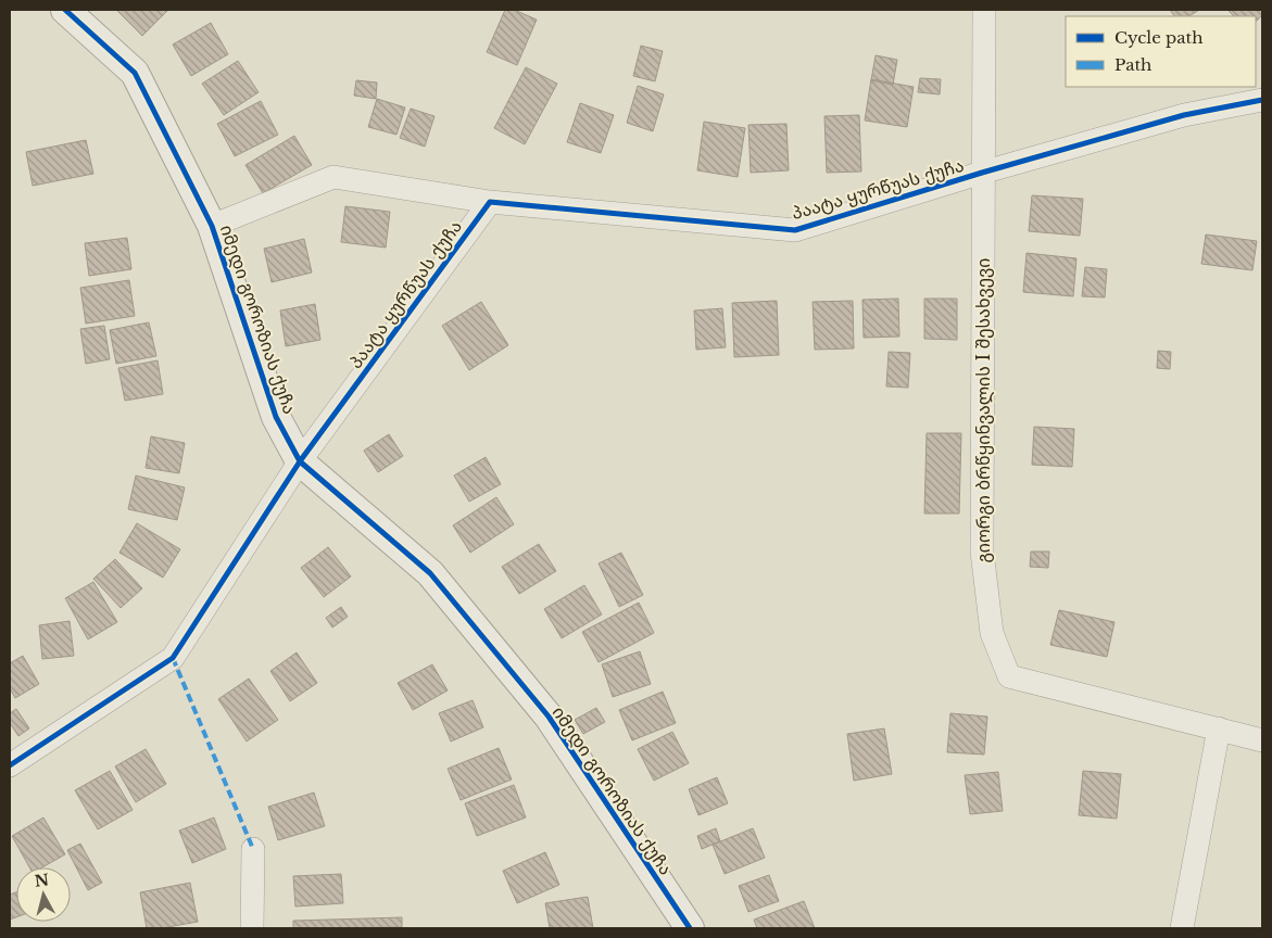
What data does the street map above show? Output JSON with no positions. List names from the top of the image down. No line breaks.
{"streets":{"street":["პაატა ყურწუას ქუჩა","იმედი გოროზიას ქუჩა","გიორგი ბრწყინვალის I შესახვევი"]},"crossings":[["პაატა ყურწუას ქუჩა","იმედი გოროზიას ქუჩა"],["პაატა ყურწუას ქუჩა","გიორგი ბრწყინვალის I შესახვევი"]],"legend":["Cycle path","Path"],"north":"top"}
